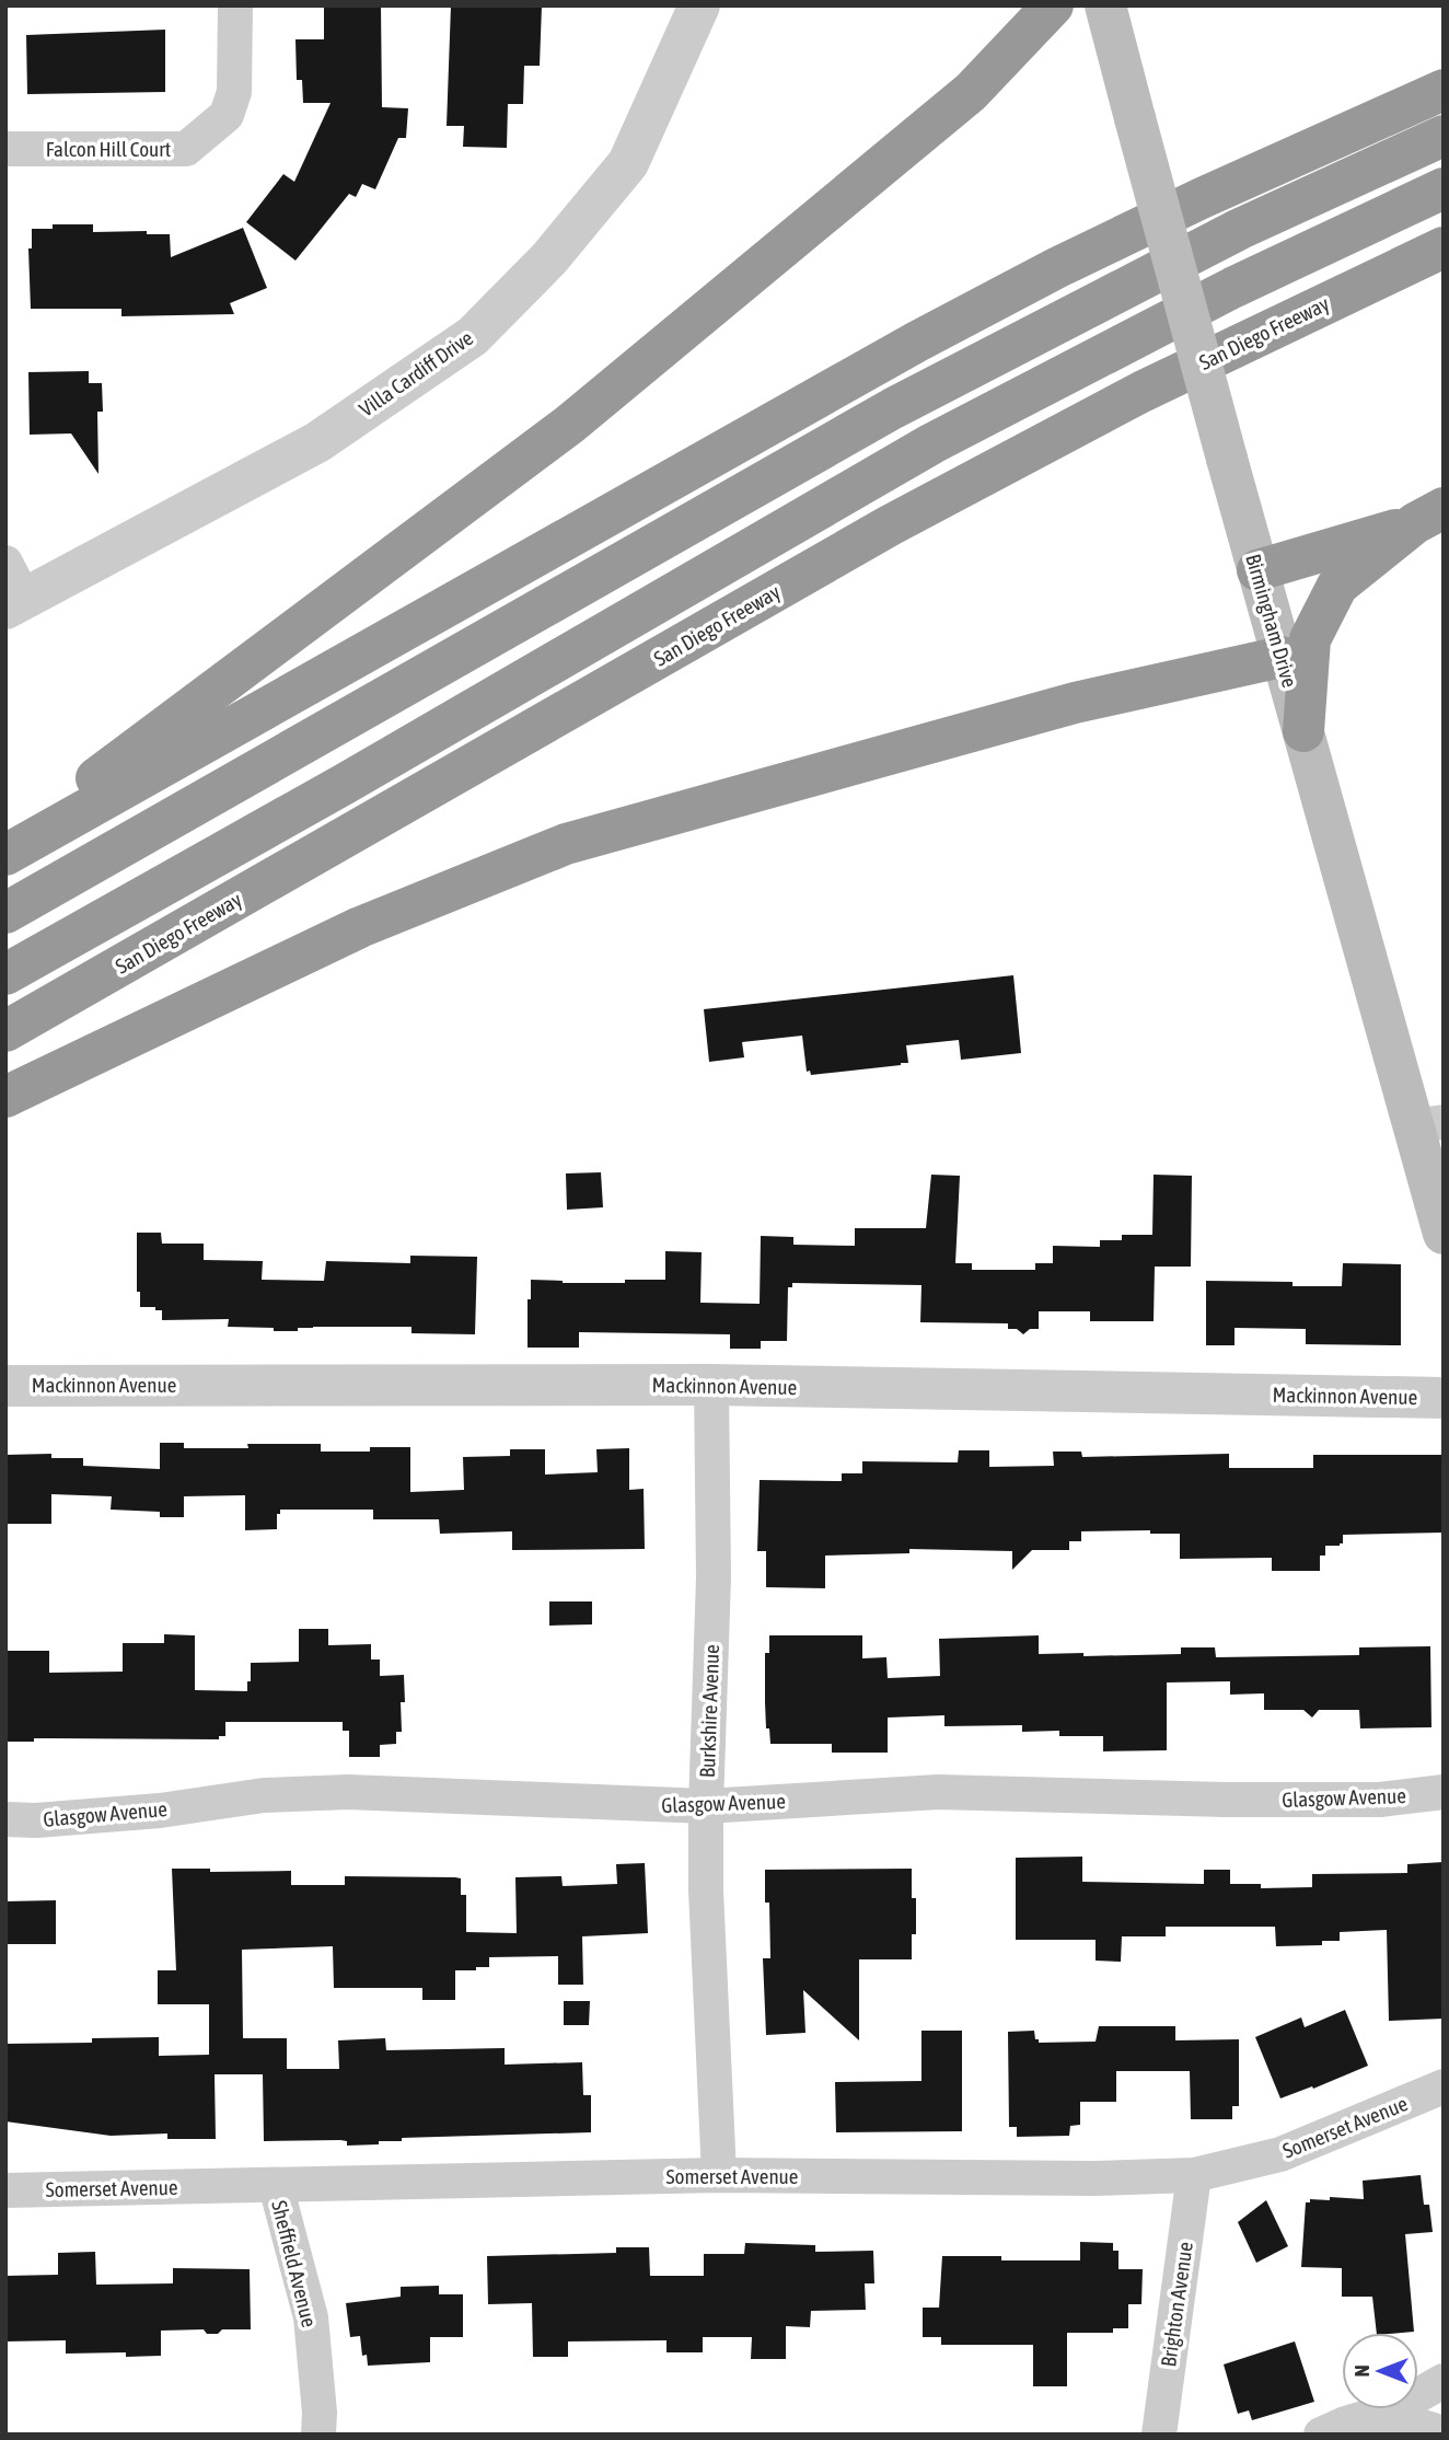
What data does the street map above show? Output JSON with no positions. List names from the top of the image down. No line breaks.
{"streets":{"highway":["San Diego Freeway"],"main road":["Birmingham Drive"],"street":["Falcon Hill Court","Villa Cardiff Drive","Mackinnon Avenue","Burkshire Avenue","Glasgow Avenue","Somerset Avenue","Sheffield Avenue","Brighton Avenue"]},"crossings":[["Mackinnon Avenue","Burkshire Avenue"],["Burkshire Avenue","Glasgow Avenue"],["Burkshire Avenue","Somerset Avenue"],["Somerset Avenue","Sheffield Avenue"],["Somerset Avenue","Brighton Avenue"]],"north":"left"}
